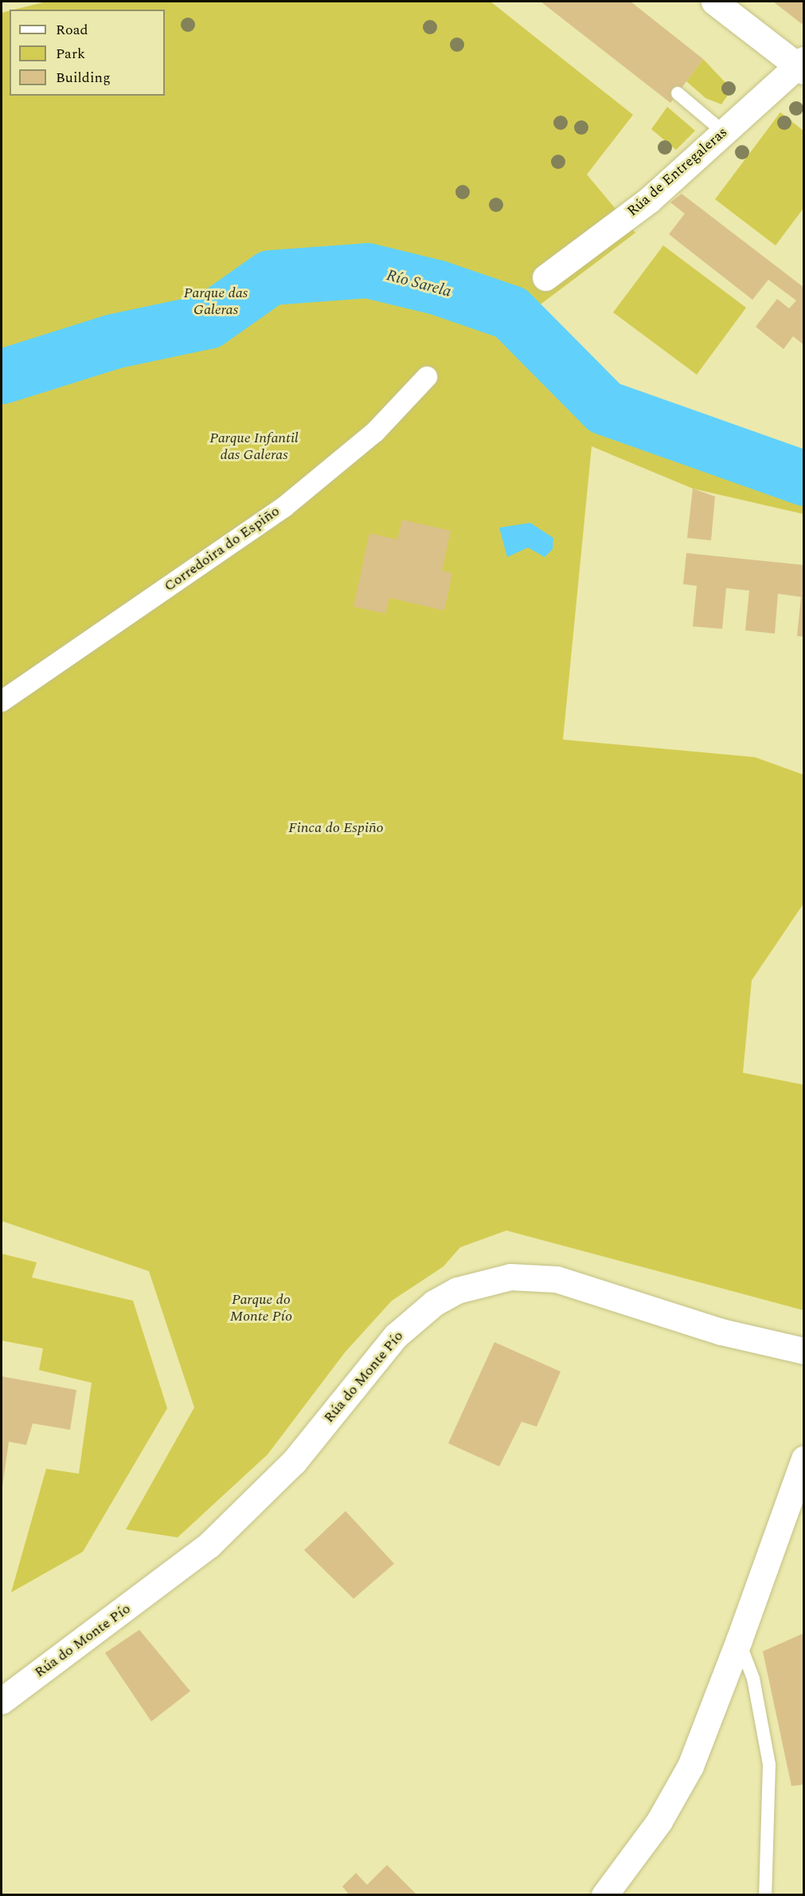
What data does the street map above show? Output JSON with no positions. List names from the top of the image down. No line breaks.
{"streets":{"street":["Rúa de Entregaleras","Corredoira do Espiño","Rúa do Monte Pío"]},"water":["Río Sarela"],"parks":["Parque das Galeras","Parque Infantil das Galeras","Finca do Espiño","Parque do Monte Pío"],"legend":["Road","Park","Building"]}
